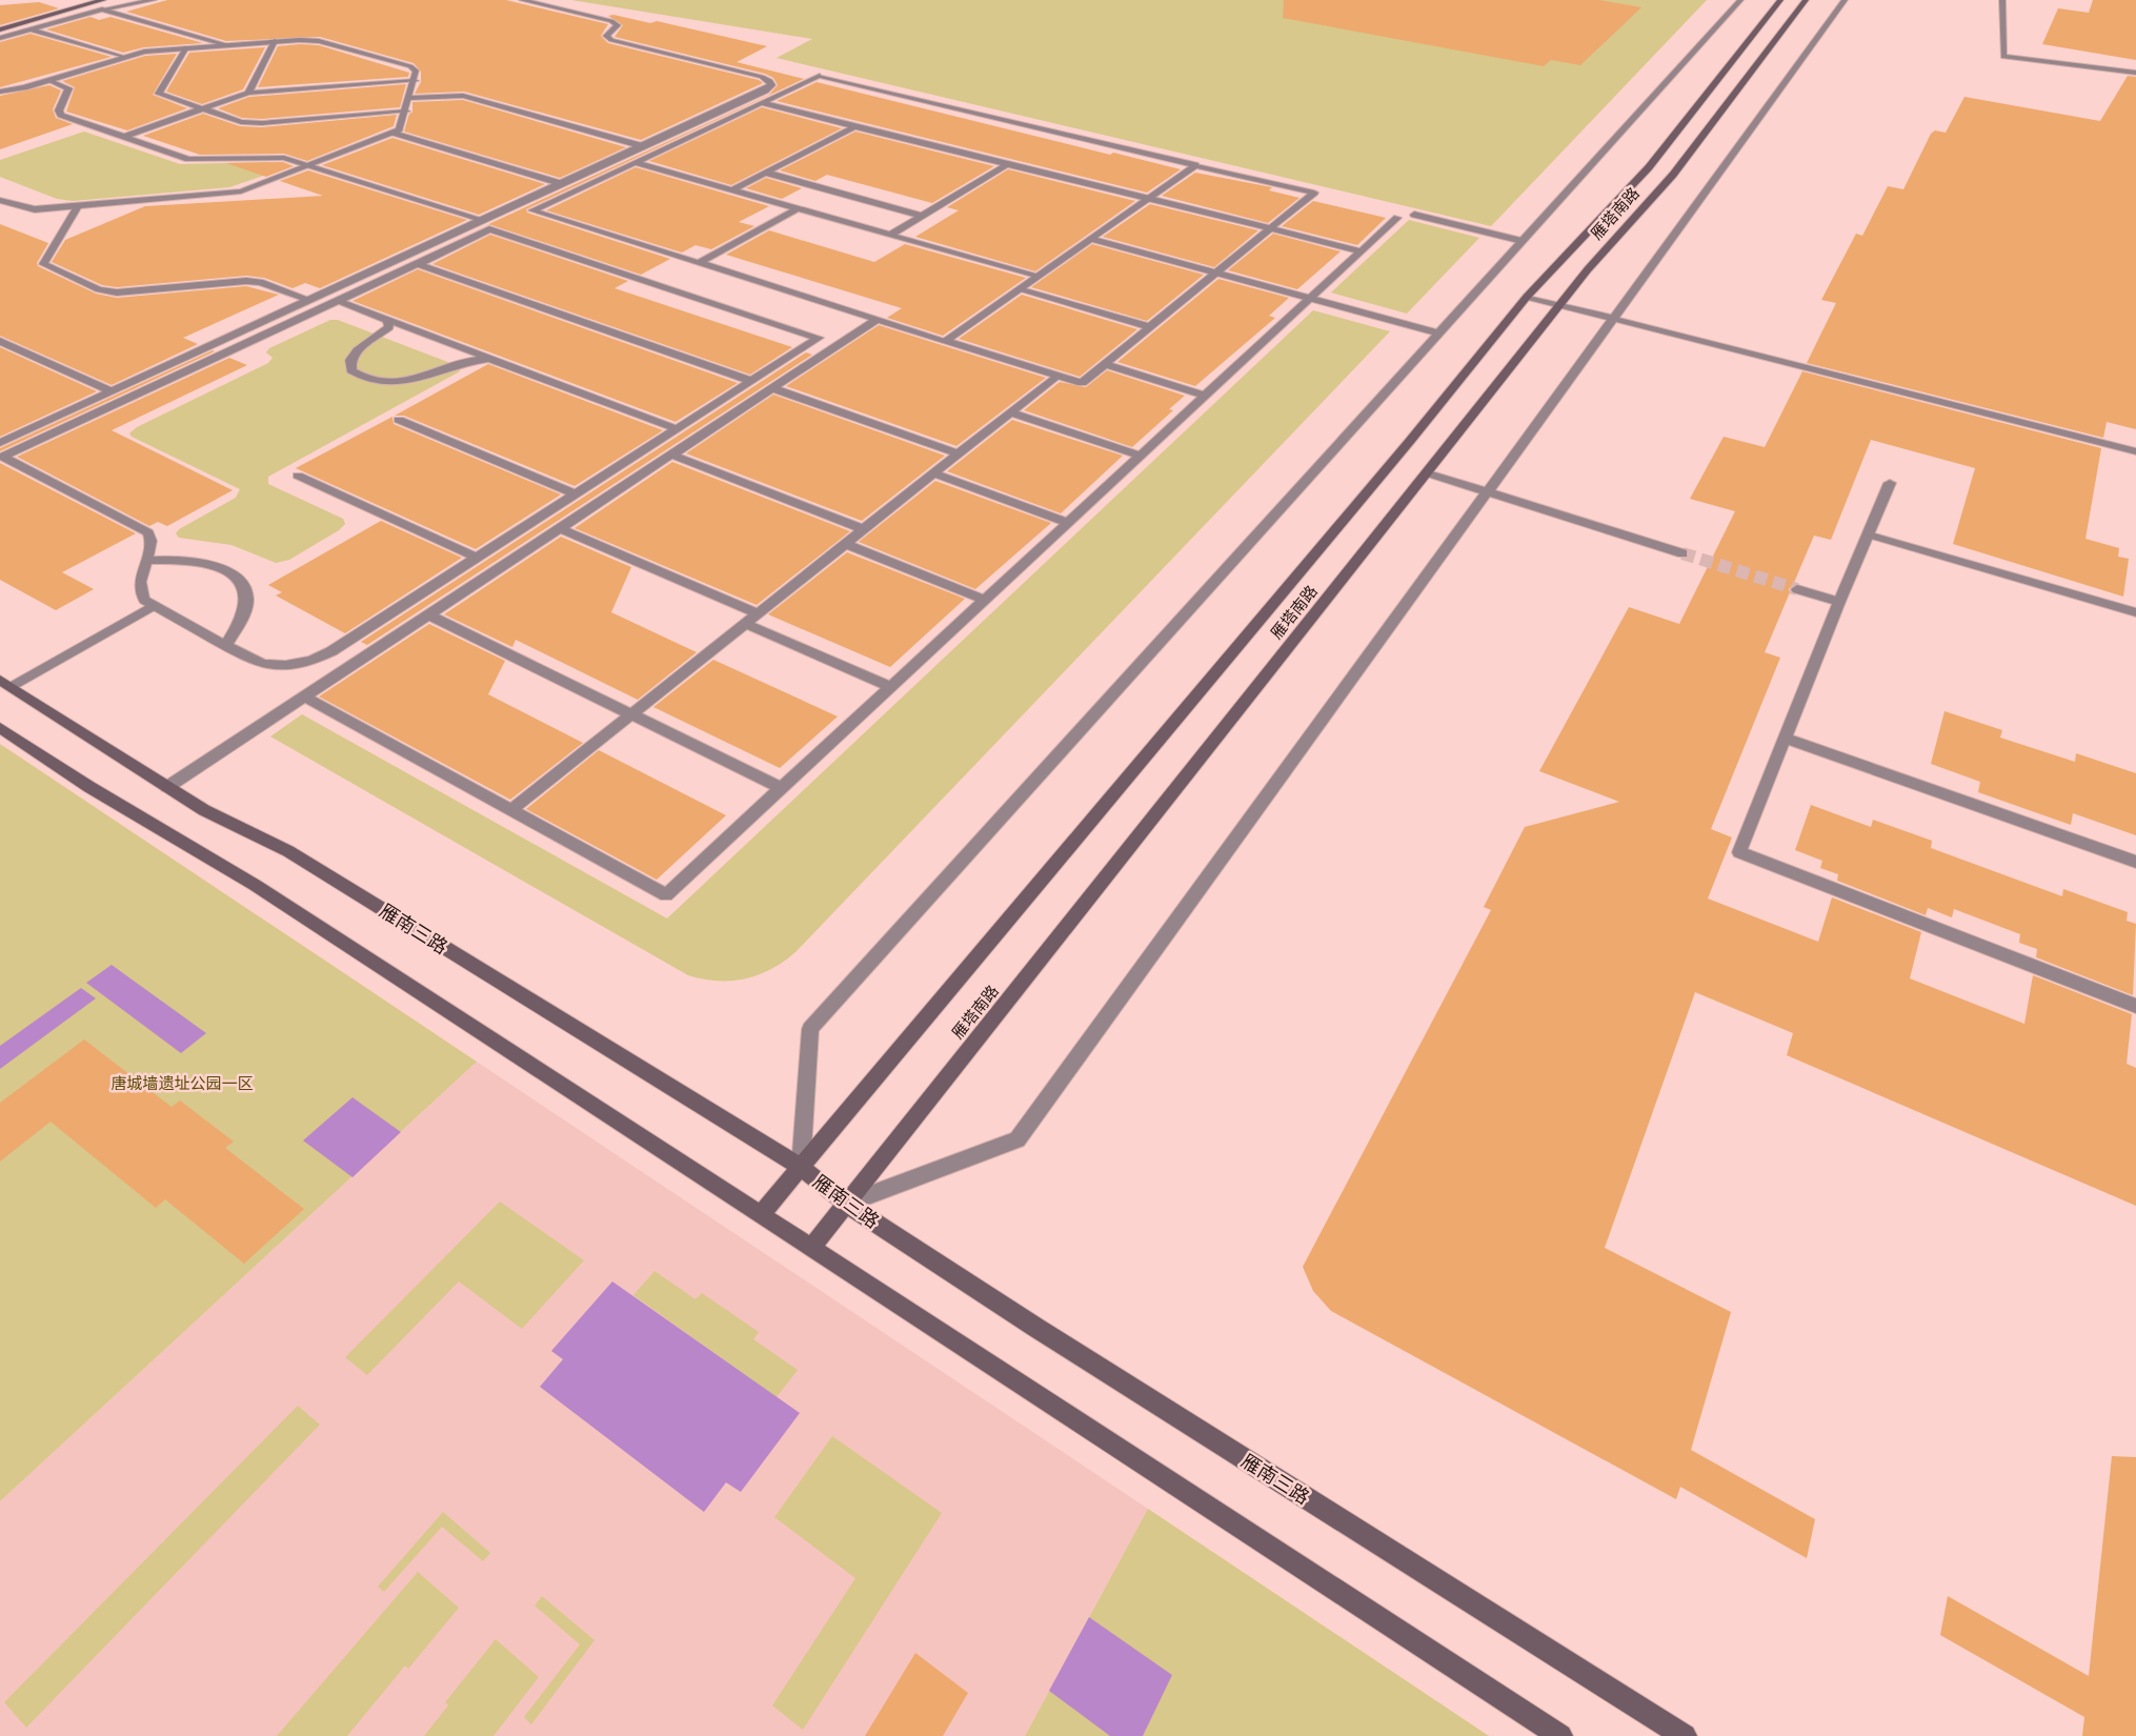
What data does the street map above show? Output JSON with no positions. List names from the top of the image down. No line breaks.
{"streets":{"main road":["雁塔南路","雁南三路"]},"crossings":[["雁塔南路","雁南三路"]],"parks":["唐城墙遗址公园一区"]}
